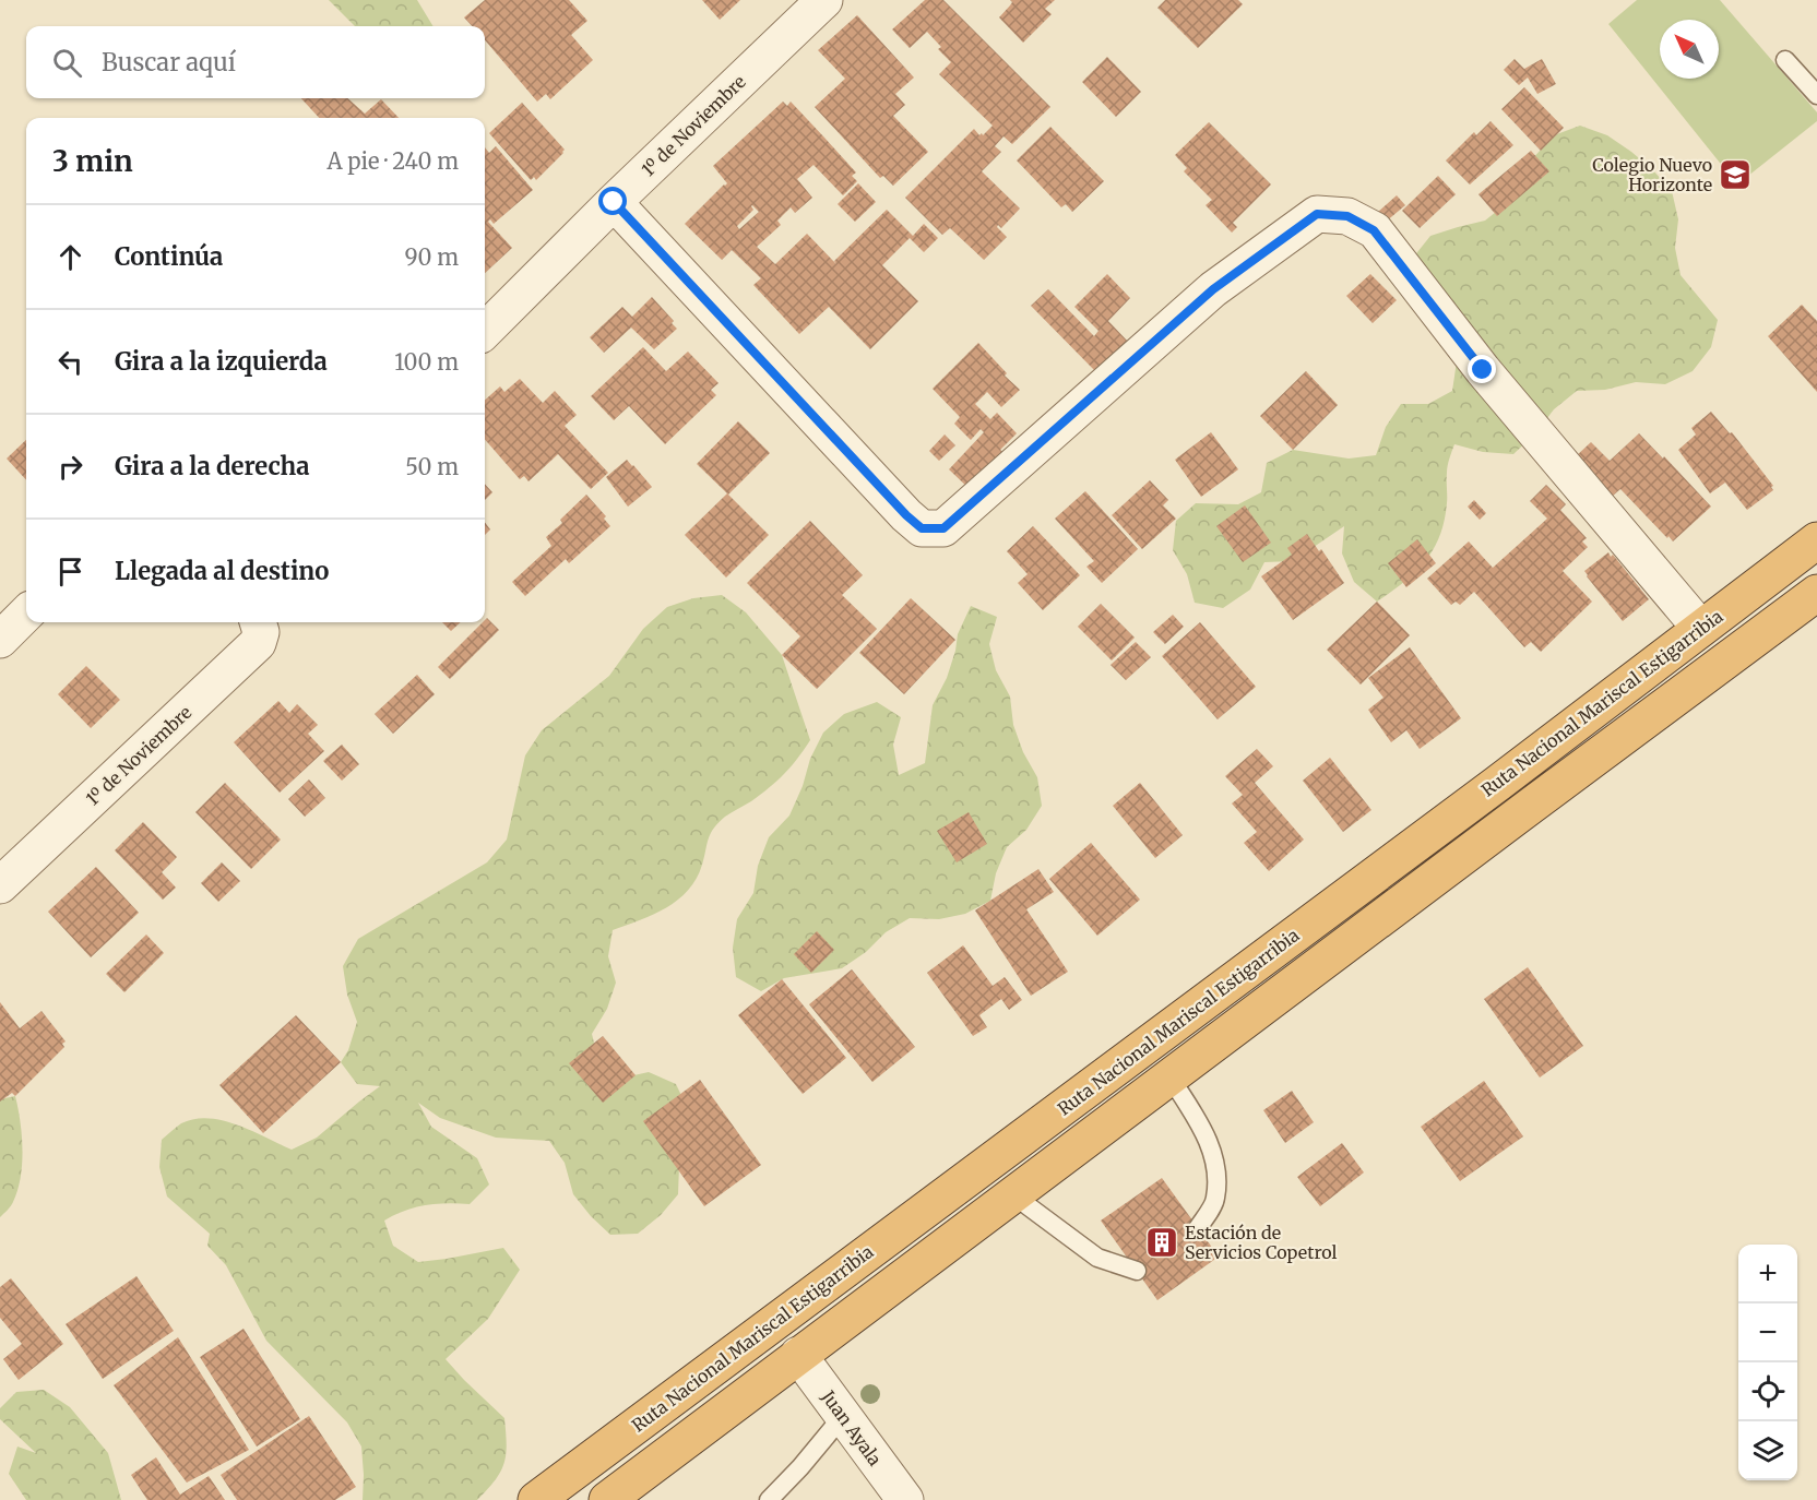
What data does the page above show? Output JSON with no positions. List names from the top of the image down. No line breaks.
{"streets":{"highway":["Ruta Nacional Mariscal Estigarribia"],"street":["1º de Noviembre","Juan Ayala"]},"places":{"school or university":["Colegio Nuevo Horizonte"],"building":["Estación de Servicios Copetrol"]},"north":"top left","page":{"search":"Buscar aquí","heading":["3 min","A pie · 240 m"],"list":[["Continúa","90 m"],["Gira a la izquierda","100 m"],["Gira a la derecha","50 m"],"Llegada al destino"],"map_buttons":["+","−"]}}
